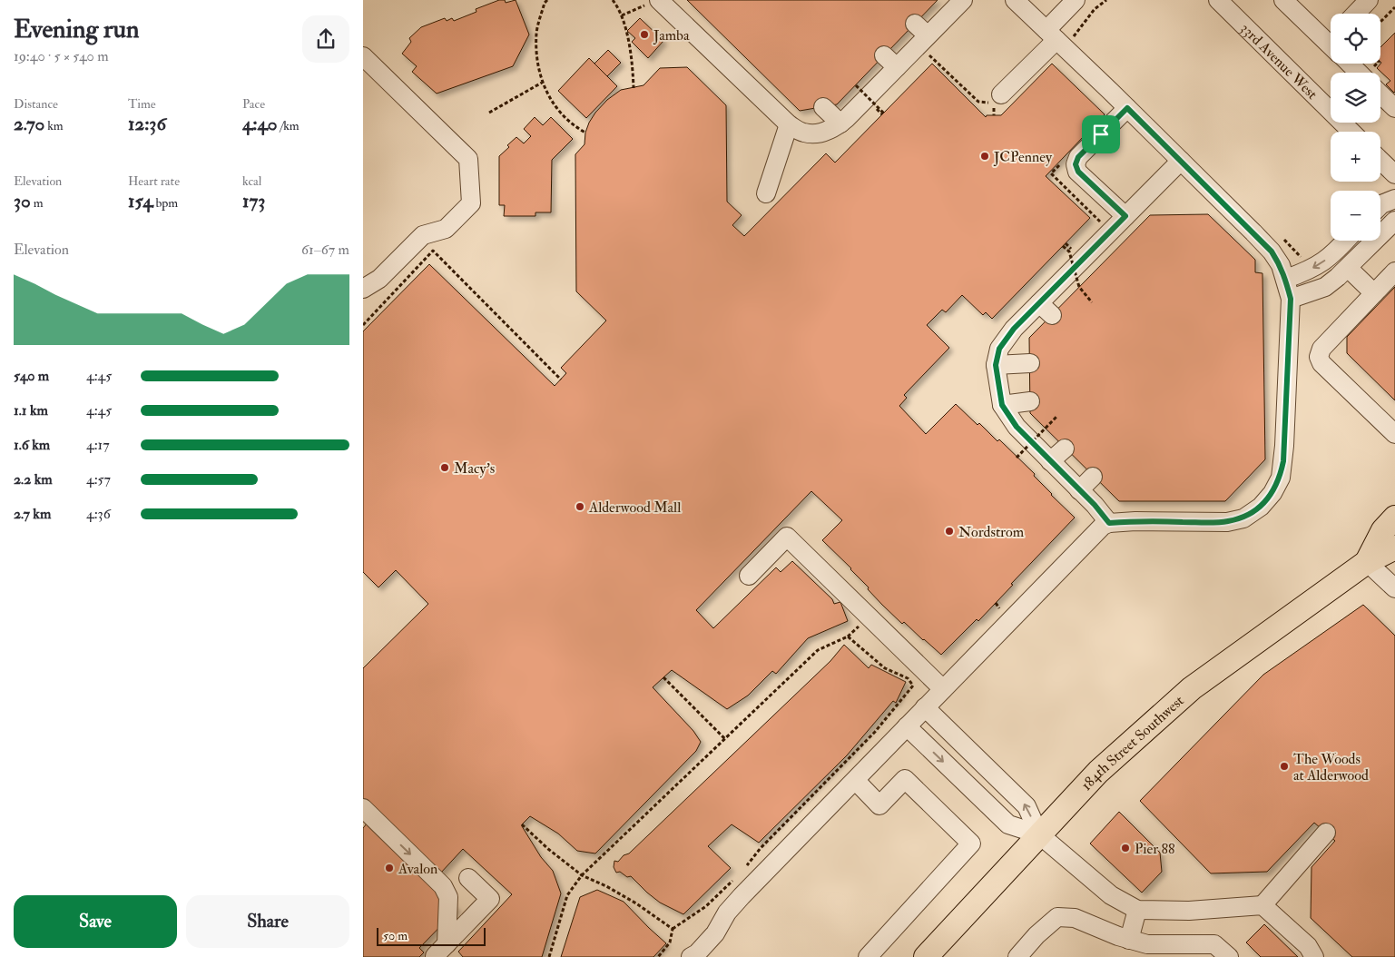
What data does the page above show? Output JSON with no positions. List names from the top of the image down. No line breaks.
{"streets":{"main road":["184th Street Southwest"],"street":["33rd Avenue West"]},"places":["Jamba","JCPenney","Macy's","Alderwood Mall","Nordstrom","The Woods at Alderwood","Pier 88","Avalon"],"scale_bar":"50 m","page":{"heading":["Evening run","19:40 · 5 × 540 m"],"map_buttons":["+","−"],"stats":[["Distance","2.70 km"],["Time","12:36"],["Pace","4:40 /km"],["Elevation","30 m"],["Heart rate","154 bpm"],["kcal","173"]],"chart":["Elevation","61–67 m"],"list":[{"name":"540 m","note":"4:45"},{"name":"1.1 km","note":"4:45"},{"name":"1.6 km","note":"4:17"},{"name":"2.2 km","note":"4:57"},{"name":"2.7 km","note":"4:36"}],"buttons":["Save","Share"],"scale":"50 m"}}
